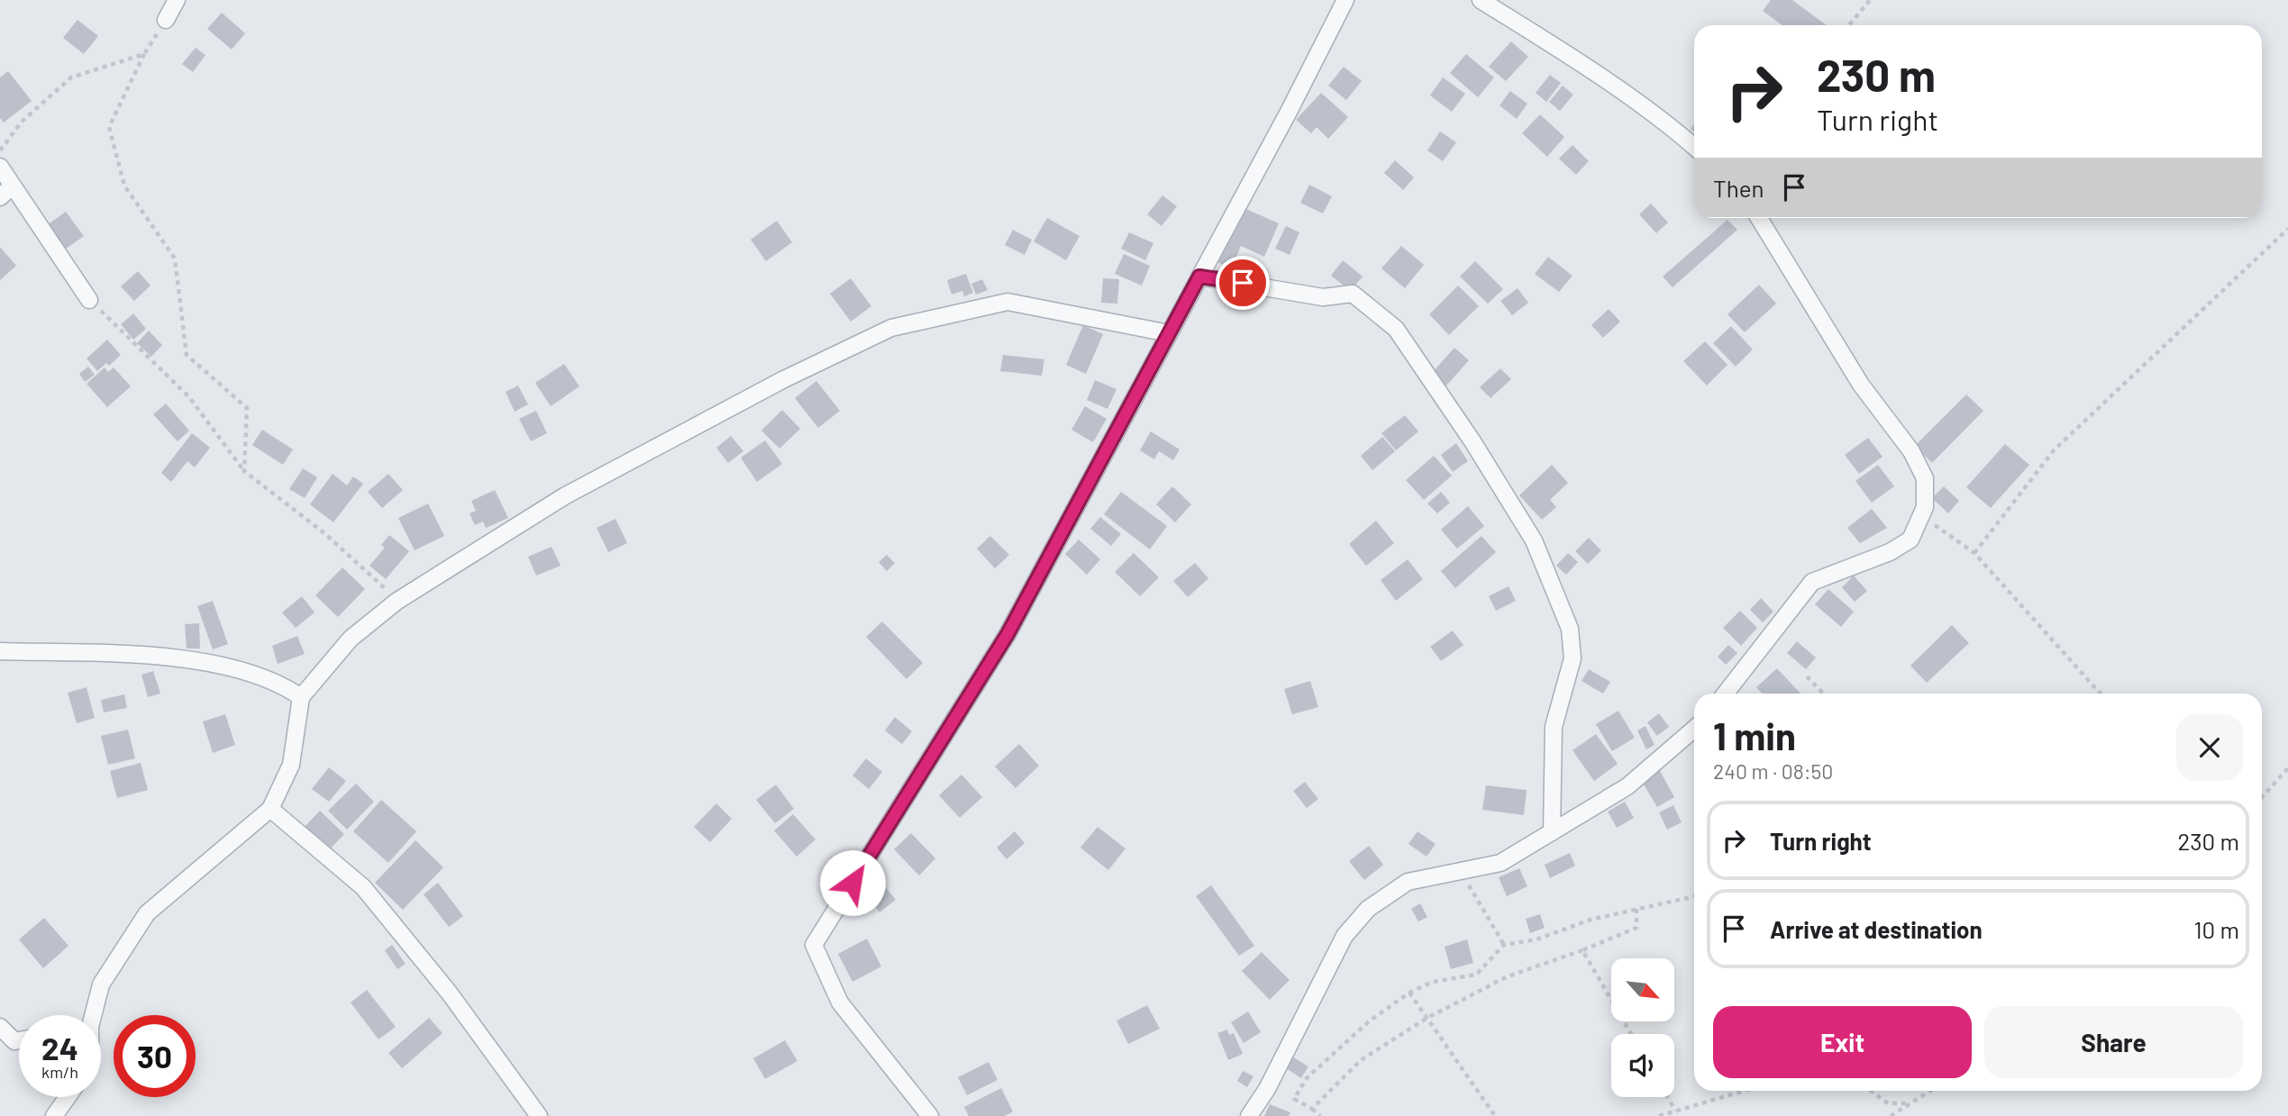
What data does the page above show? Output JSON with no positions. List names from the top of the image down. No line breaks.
{"north":"bottom right","page":{"turn":["230 m","Turn right"],"then":"Then","heading":["1 min","240 m · 08:50"],"list":[{"name":"Turn right","value":"230 m"},{"name":"Arrive at destination","value":"10 m"}],"buttons":["Exit","Share"],"speed":"24 km/h","limit":"30"}}
